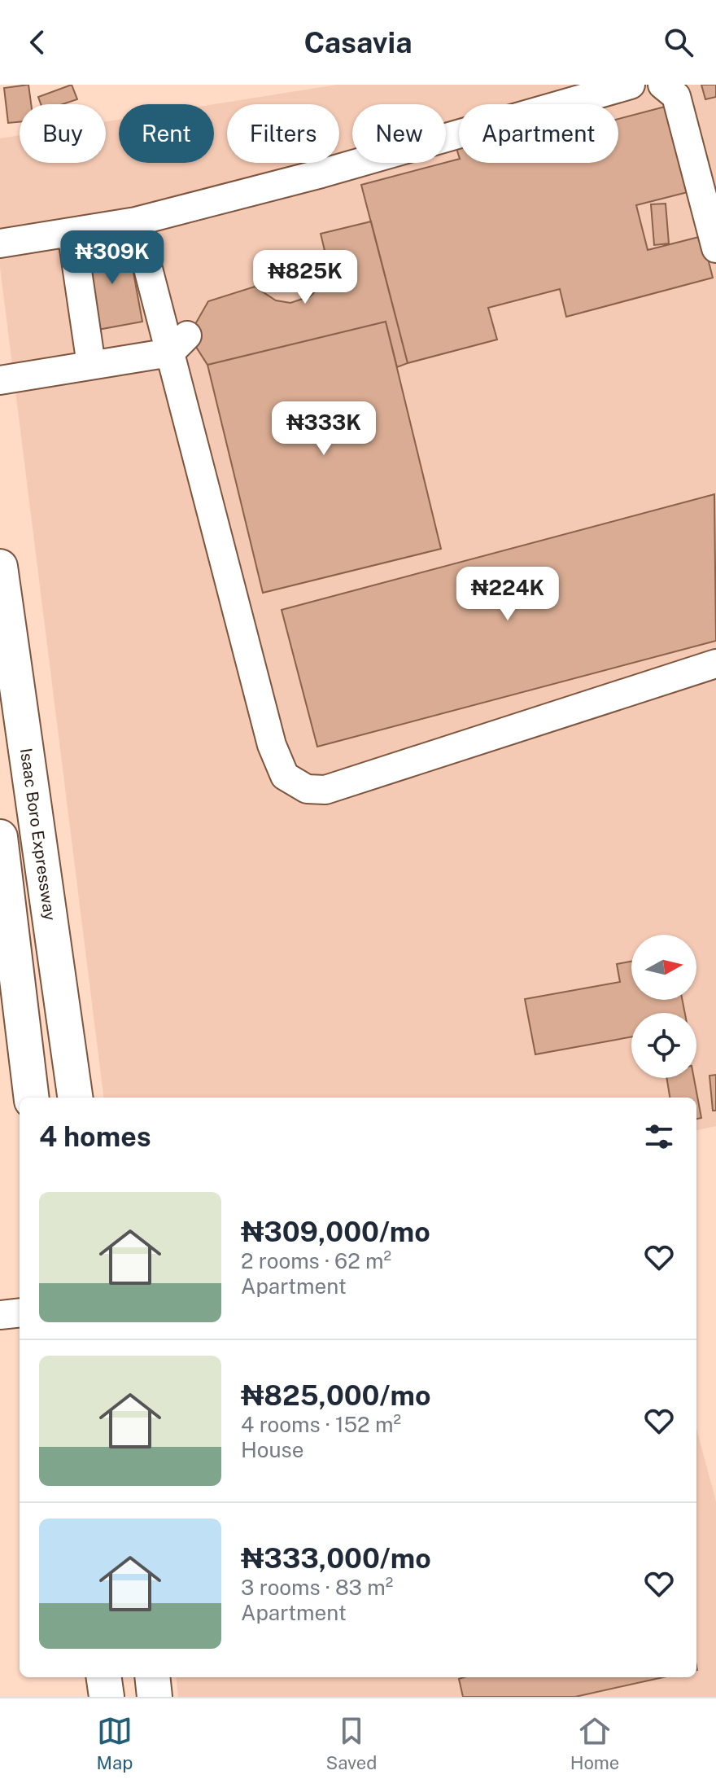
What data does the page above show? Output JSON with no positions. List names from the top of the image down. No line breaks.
{"streets":{"main road":["Isaac Boro Expressway"]},"north":"right","page":{"header":"Casavia","chip":["Buy","Rent","Filters","New","Apartment"],"price":["₦309K","₦825K","₦333K","₦224K"],"heading":"4 homes","list":[{"name":"₦309,000/mo","note":"2 rooms · 62 m² · Apartment"},{"name":"₦825,000/mo","note":"4 rooms · 152 m² · House"},{"name":"₦333,000/mo","note":"3 rooms · 83 m² · Apartment"}],"tabs":["Map","Saved","Home"]}}
